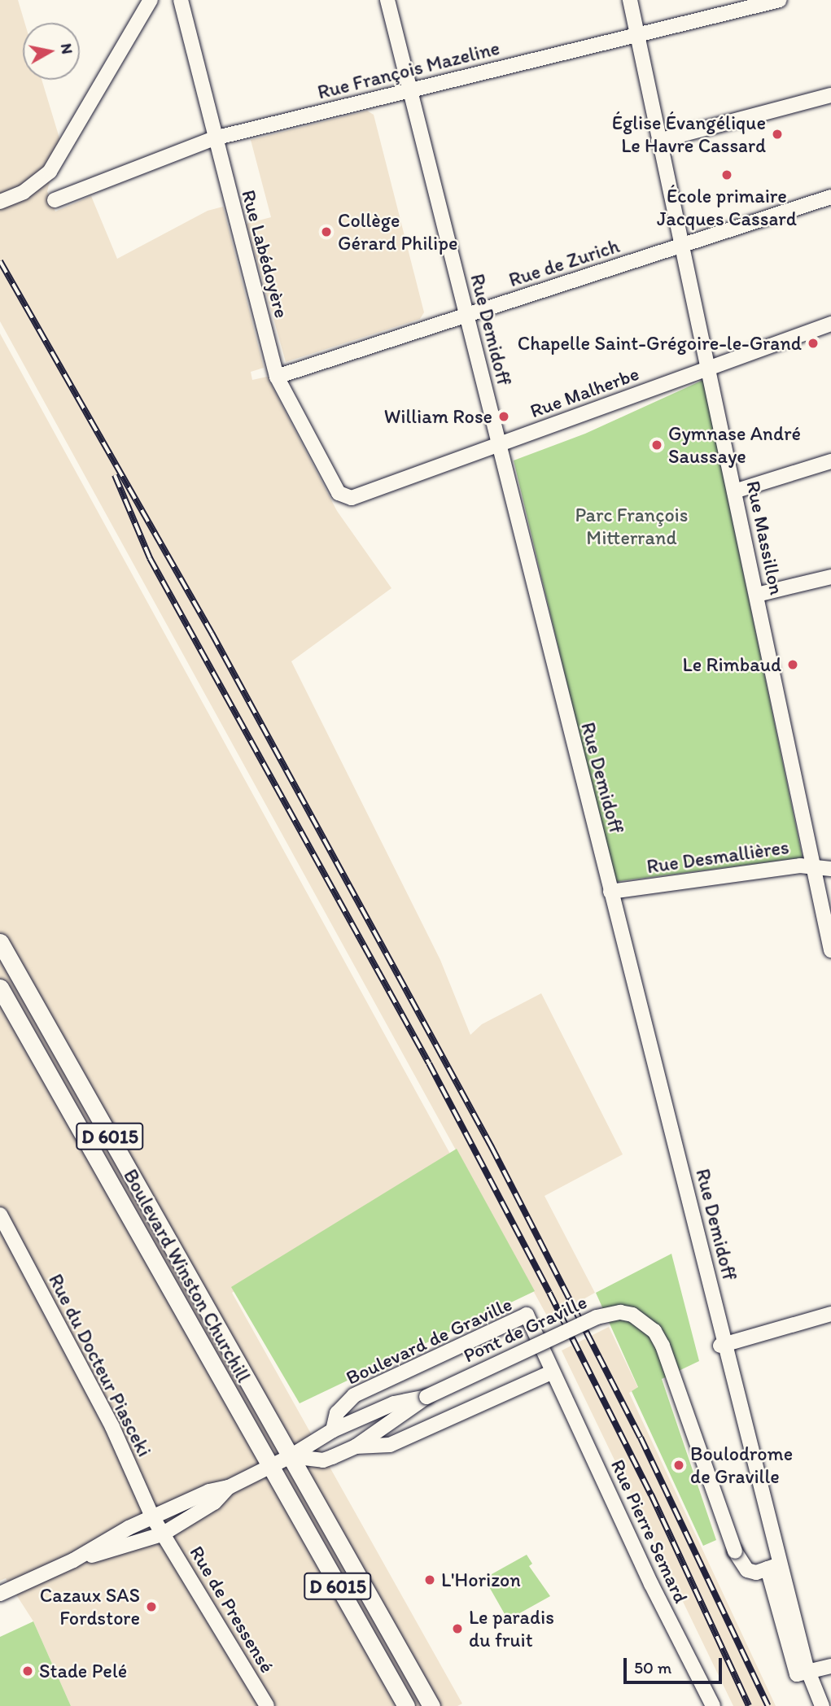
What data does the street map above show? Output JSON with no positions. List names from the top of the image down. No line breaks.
{"streets":{"main road":["D 6015","Boulevard Winston Churchill"],"street":["Rue François Mazeline","Rue Labédoyère","Rue de Zurich","Rue Demidoff","Rue Malherbe","Rue Massillon","Rue Desmallières","Pont de Graville","Boulevard de Graville","Rue du Docteur Piasceki","Rue Pierre Semard","Rue de Pressensé"]},"crossings":[["Rue François Mazeline","Rue Labédoyère"],["Rue François Mazeline","Rue Demidoff"],["Rue François Mazeline","Rue Massillon"],["Rue Labédoyère","Rue de Zurich"],["Rue Labédoyère","Rue Malherbe"],["Rue de Zurich","Rue Demidoff"],["Rue de Zurich","Rue Massillon"],["Rue Demidoff","Rue Malherbe"],["Rue Demidoff","Rue Desmallières"],["Rue Demidoff","Pont de Graville"],["Rue Malherbe","Rue Massillon"],["Rue Massillon","Rue Desmallières"],["D 6015","Boulevard Winston Churchill"],["D 6015","Pont de Graville"],["Boulevard Winston Churchill","Pont de Graville"],["Pont de Graville","Boulevard de Graville"],["Boulevard de Graville","Rue Pierre Semard"],["Rue du Docteur Piasceki","Rue de Pressensé"]],"parks":["Parc François Mitterrand"],"places":["Église Évangélique Le Havre Cassard","École primaire Jacques Cassard","Collège Gérard Philipe","Chapelle Saint-Grégoire-le-Grand","William Rose","Gymnase André Saussaye","Le Rimbaud","Boulodrome de Graville","L'Horizon","Cazaux SAS Fordstore","Le paradis du fruit","Stade Pelé"],"scale_bar":"50 m","north":"right"}
